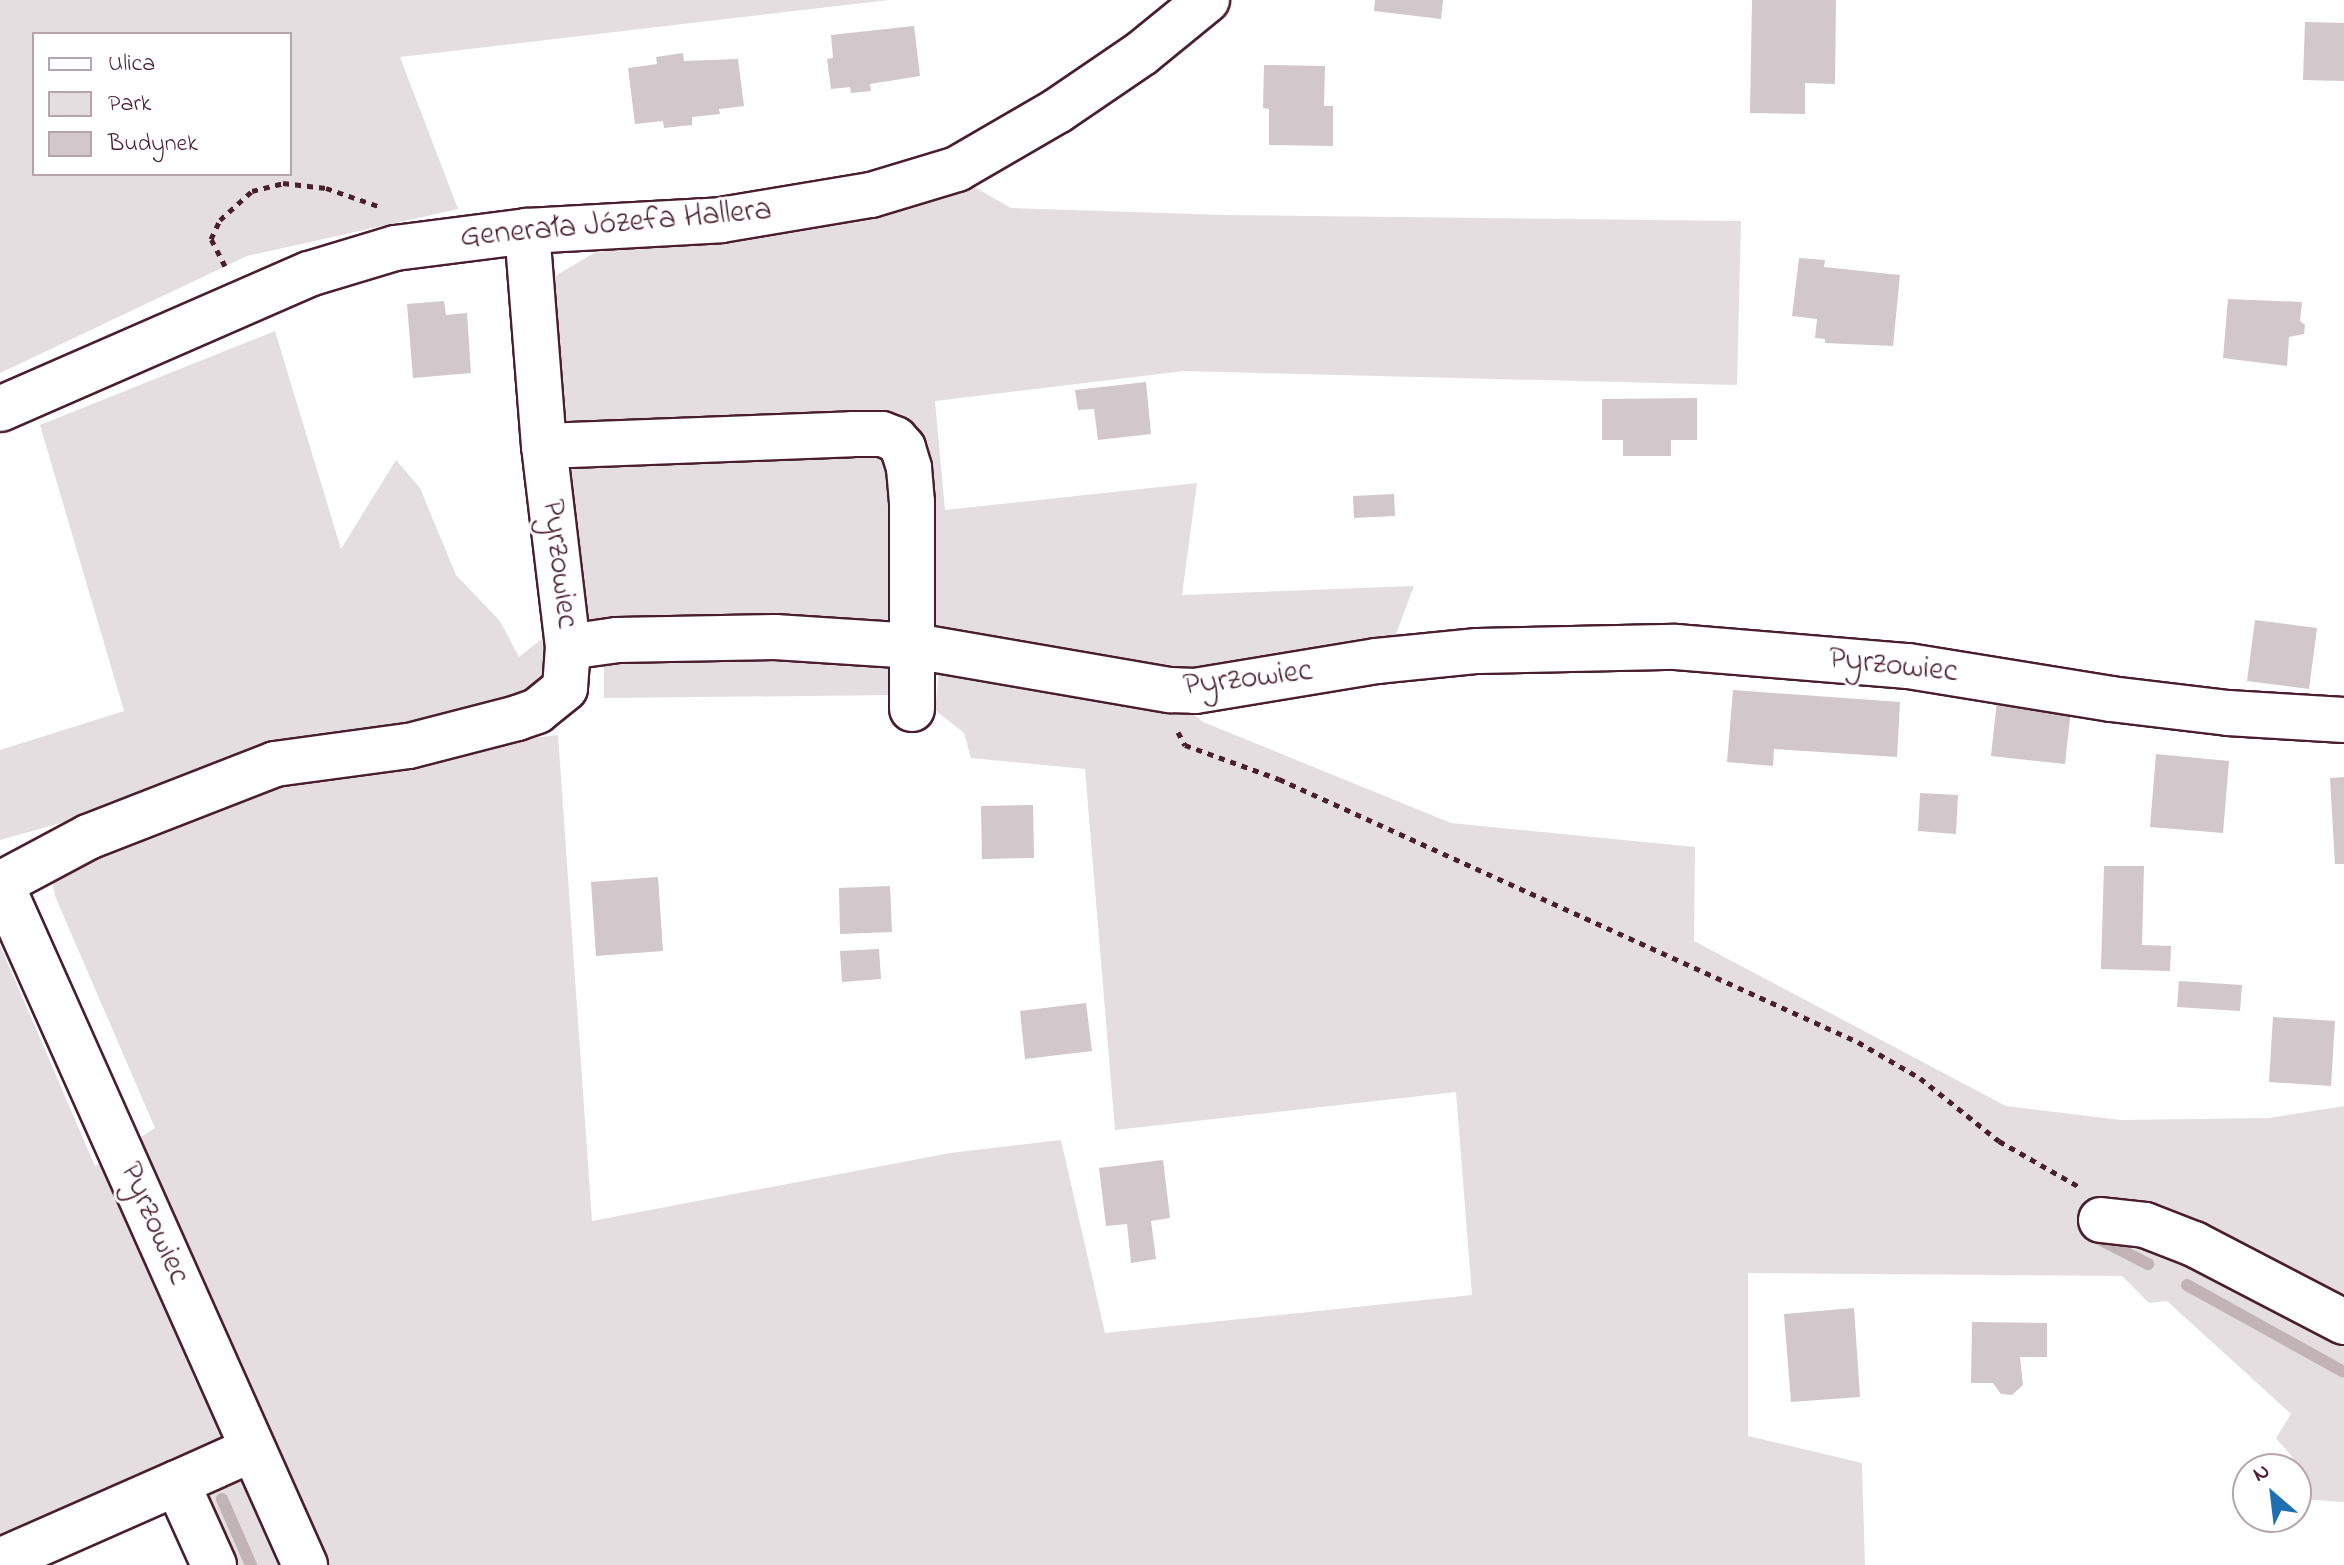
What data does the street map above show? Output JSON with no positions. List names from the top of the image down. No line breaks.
{"streets":{"street":["Generała Józefa Hallera","Pyrzowiec"]},"crossings":[["Generała Józefa Hallera","Pyrzowiec"]],"legend":["Ulica","Park","Budynek"],"north":"top left"}
